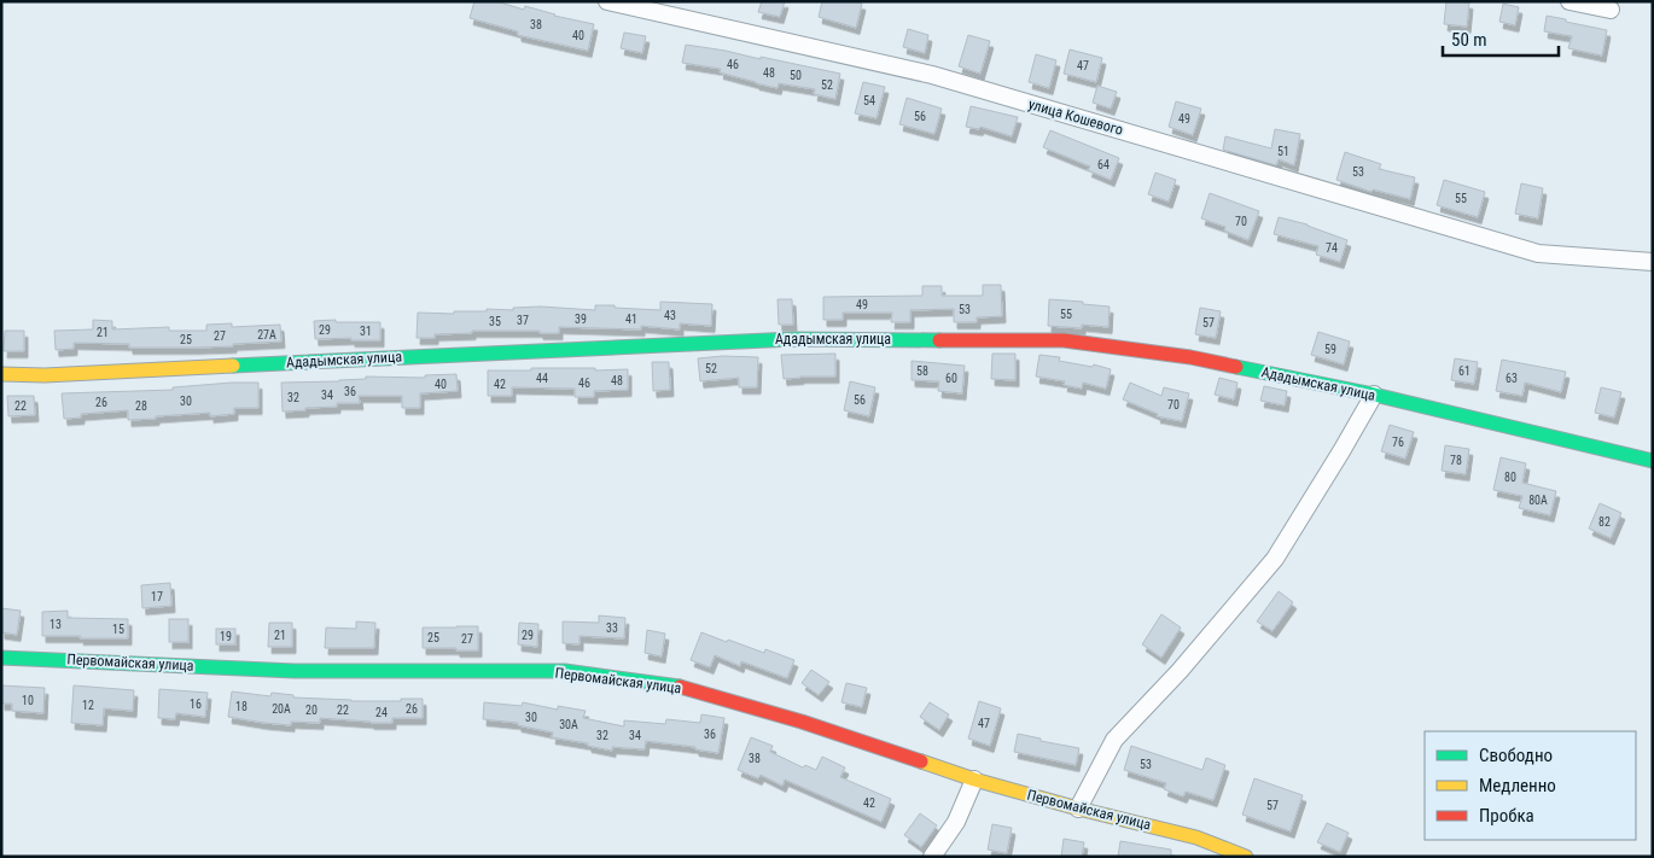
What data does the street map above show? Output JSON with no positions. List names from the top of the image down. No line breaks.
{"streets":{"street":["улица Кошевого","Ададымская улица","Первомайская улица"]},"house_numbers":["38","40","46","47","48","50","52","54","56","49","51","64","53","55","70","74","49","53","55","43","39","41","37","35","57","29","31","21","27А","27","25","59","52","58","61","44","60","63","48","46","40","42","36","34","32","56","30","26","70","22","28","76","78","80","80А","82","17","13","33","15","21","29","19","25","27","10","16","12","18","20А","26","20","22","24","30","47","30А","36","32","34","38","53","42","57"],"legend":["Свободно","Медленно","Пробка"],"scale_bar":"50 m"}
